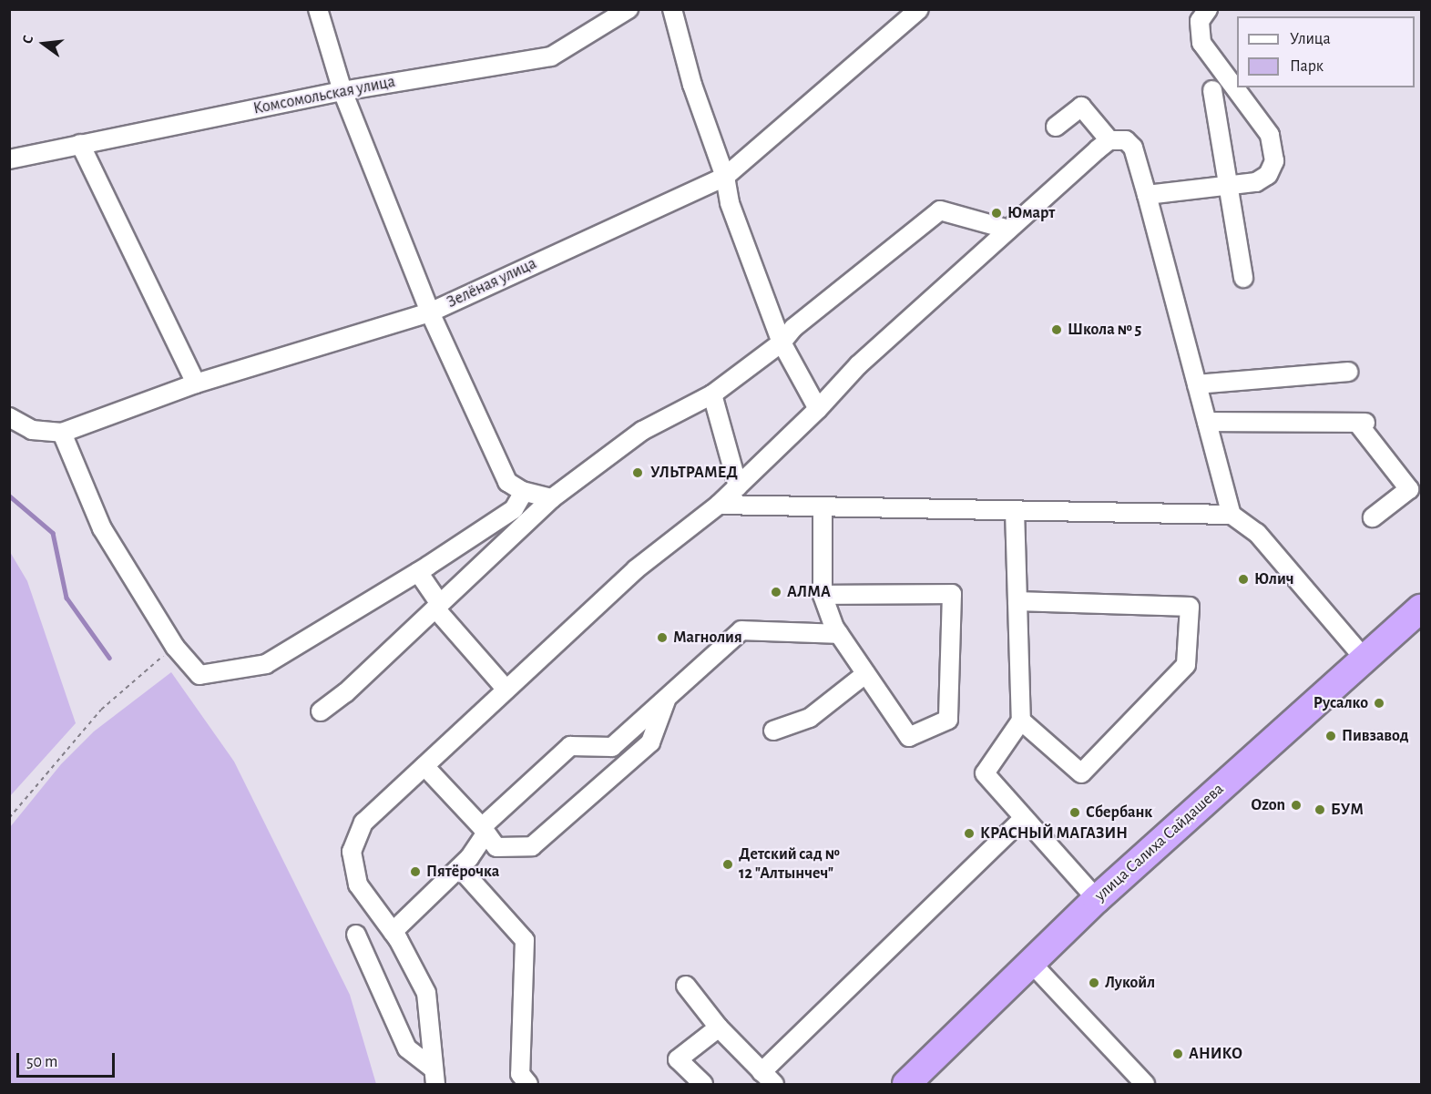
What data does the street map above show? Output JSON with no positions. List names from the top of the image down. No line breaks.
{"streets":{"highway":["улица Салиха Сайдашева"],"street":["Комсомольская улица","Зелёная улица"]},"places":["Юмарт","Школа № 5","УЛЬТРАМЕД","Юлич","АЛМА","Магнолия","Русалко","Пивзавод","Ozon","БУМ","Сбербанк","КРАСНЫЙ МАГАЗИН","Детский сад № 12 \"Алтынчеч\"","Пятёрочка","Лукойл","АНИКО"],"legend":["Улица","Парк"],"scale_bar":"50 m","north":"left"}
